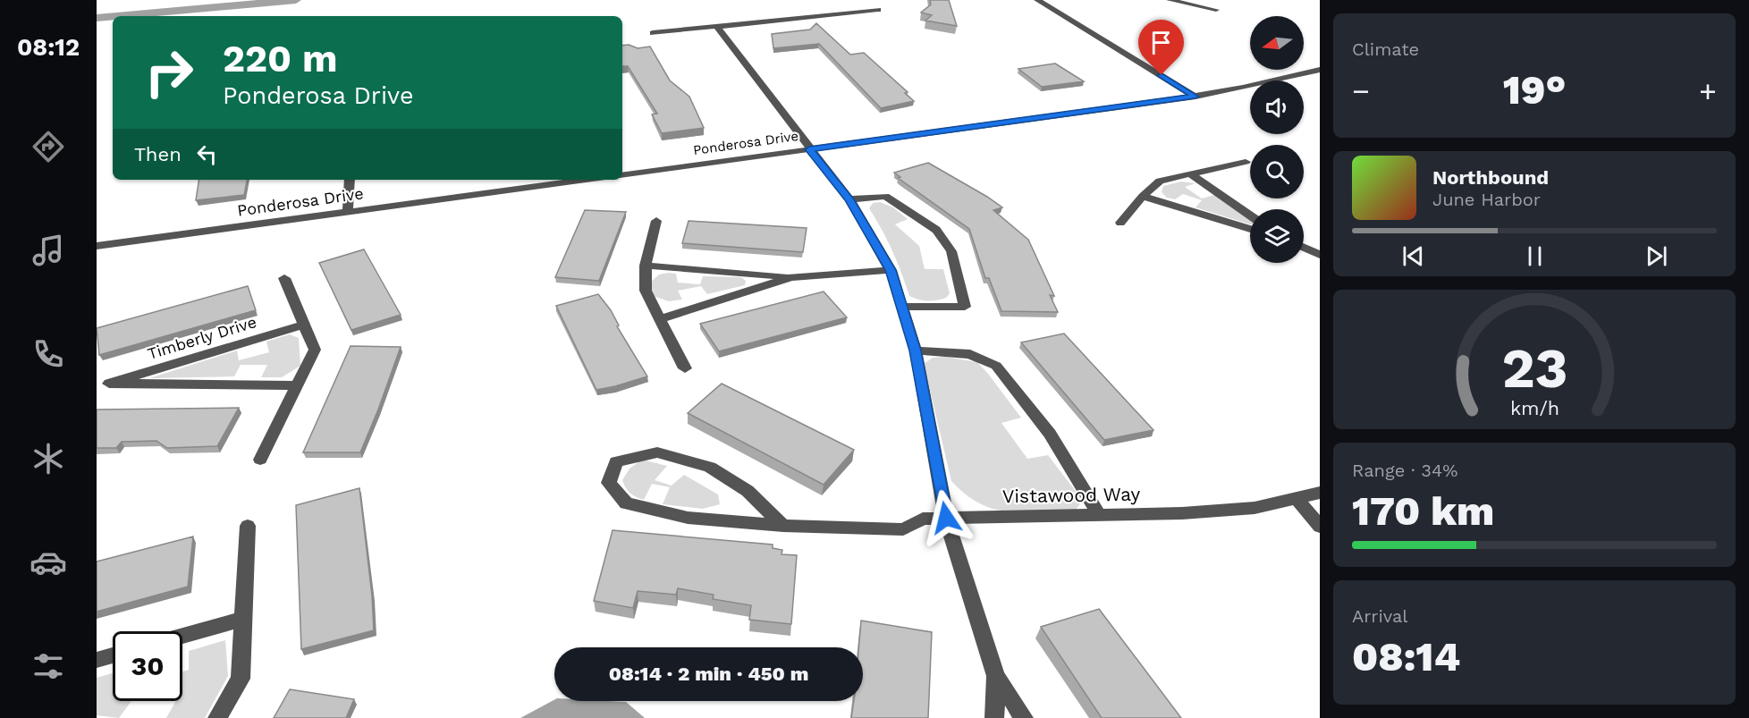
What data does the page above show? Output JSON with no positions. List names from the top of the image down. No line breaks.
{"streets":{"street":["Ponderosa Drive","Timberly Drive","Vistawood Way"]},"north":"left","page":{"tabs":"08:12","tile":["Climate",["Range · 34%","170 km"],["Arrival","08:14"]],"turn":["220 m","Ponderosa Drive"],"heat":["−","19°","+"],"then":"Then","song":["Northbound","June Harbor"],"limit":"30","trip":"08:14 · 2 min · 450 m","gauge":["23","km/h"]}}
